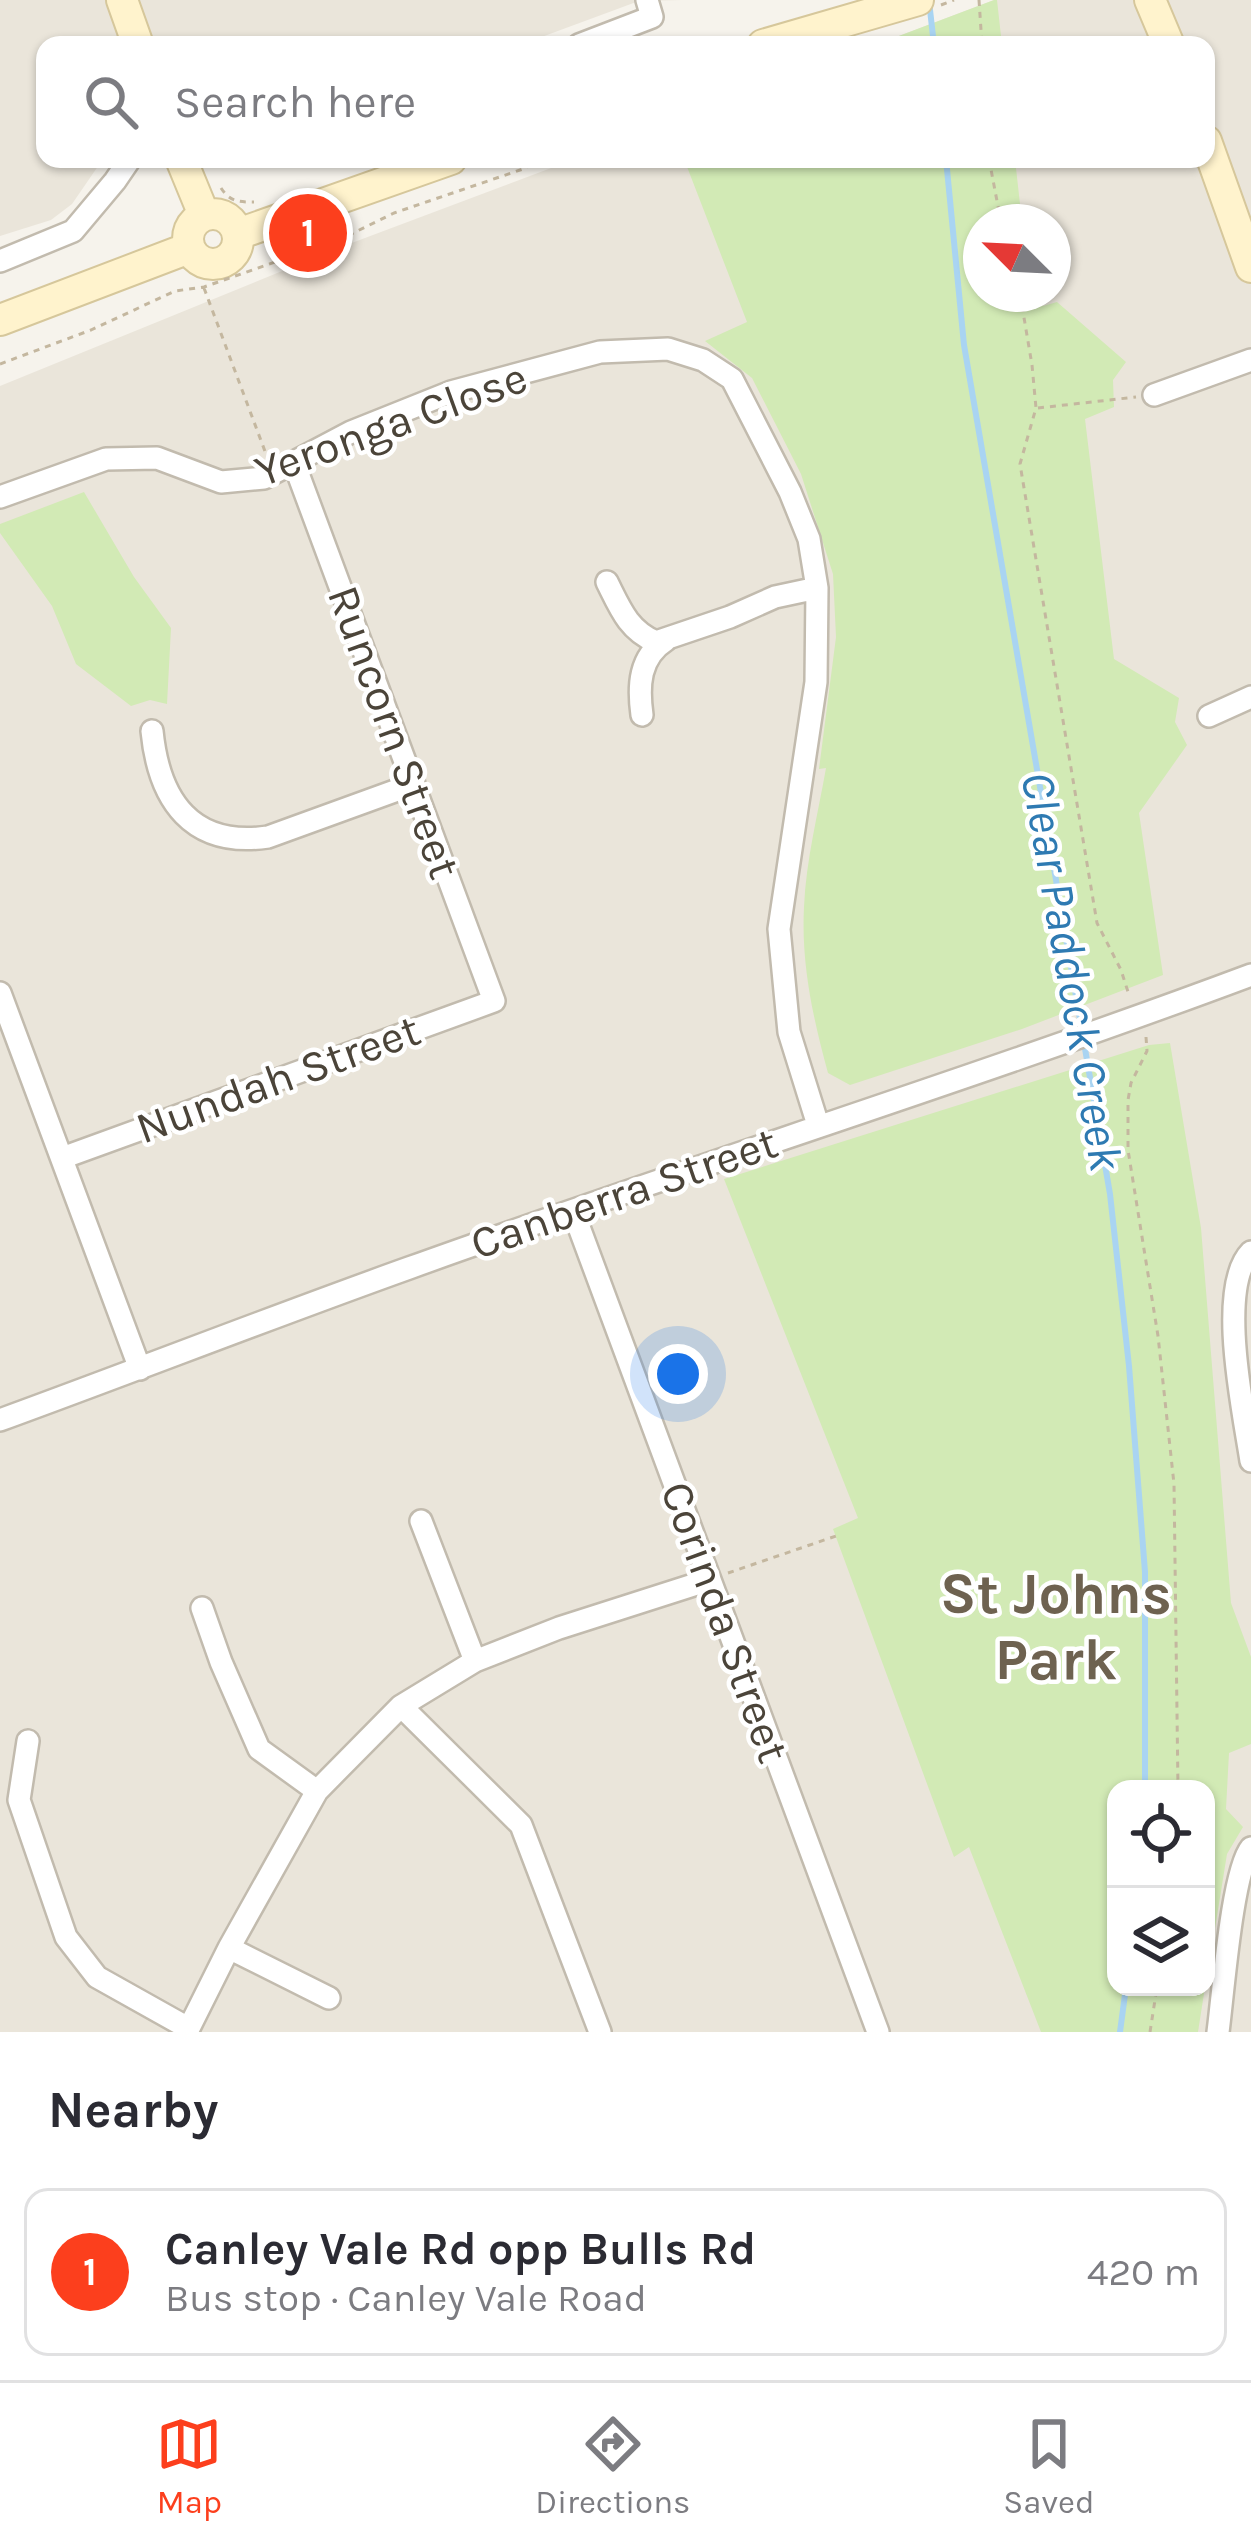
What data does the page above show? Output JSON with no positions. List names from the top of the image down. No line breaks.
{"streets":{"street":["Yeronga Close","Runcorn Street","Nundah Street","Canberra Street","Corinda Street"]},"crossings":[["Yeronga Close","Runcorn Street"],["Yeronga Close","Canberra Street"],["Runcorn Street","Nundah Street"],["Canberra Street","Corinda Street"]],"districts":["St Johns Park"],"water":["Clear Paddock Creek"],"north":"top left","page":{"search":"Search here","pins":"1","heading":"Nearby","list":[{"mark":"1","name":"Canley Vale Rd opp Bulls Rd","note":"Bus stop · Canley Vale Road","value":"420 m"}],"nav":["Map","Directions","Saved"]}}
